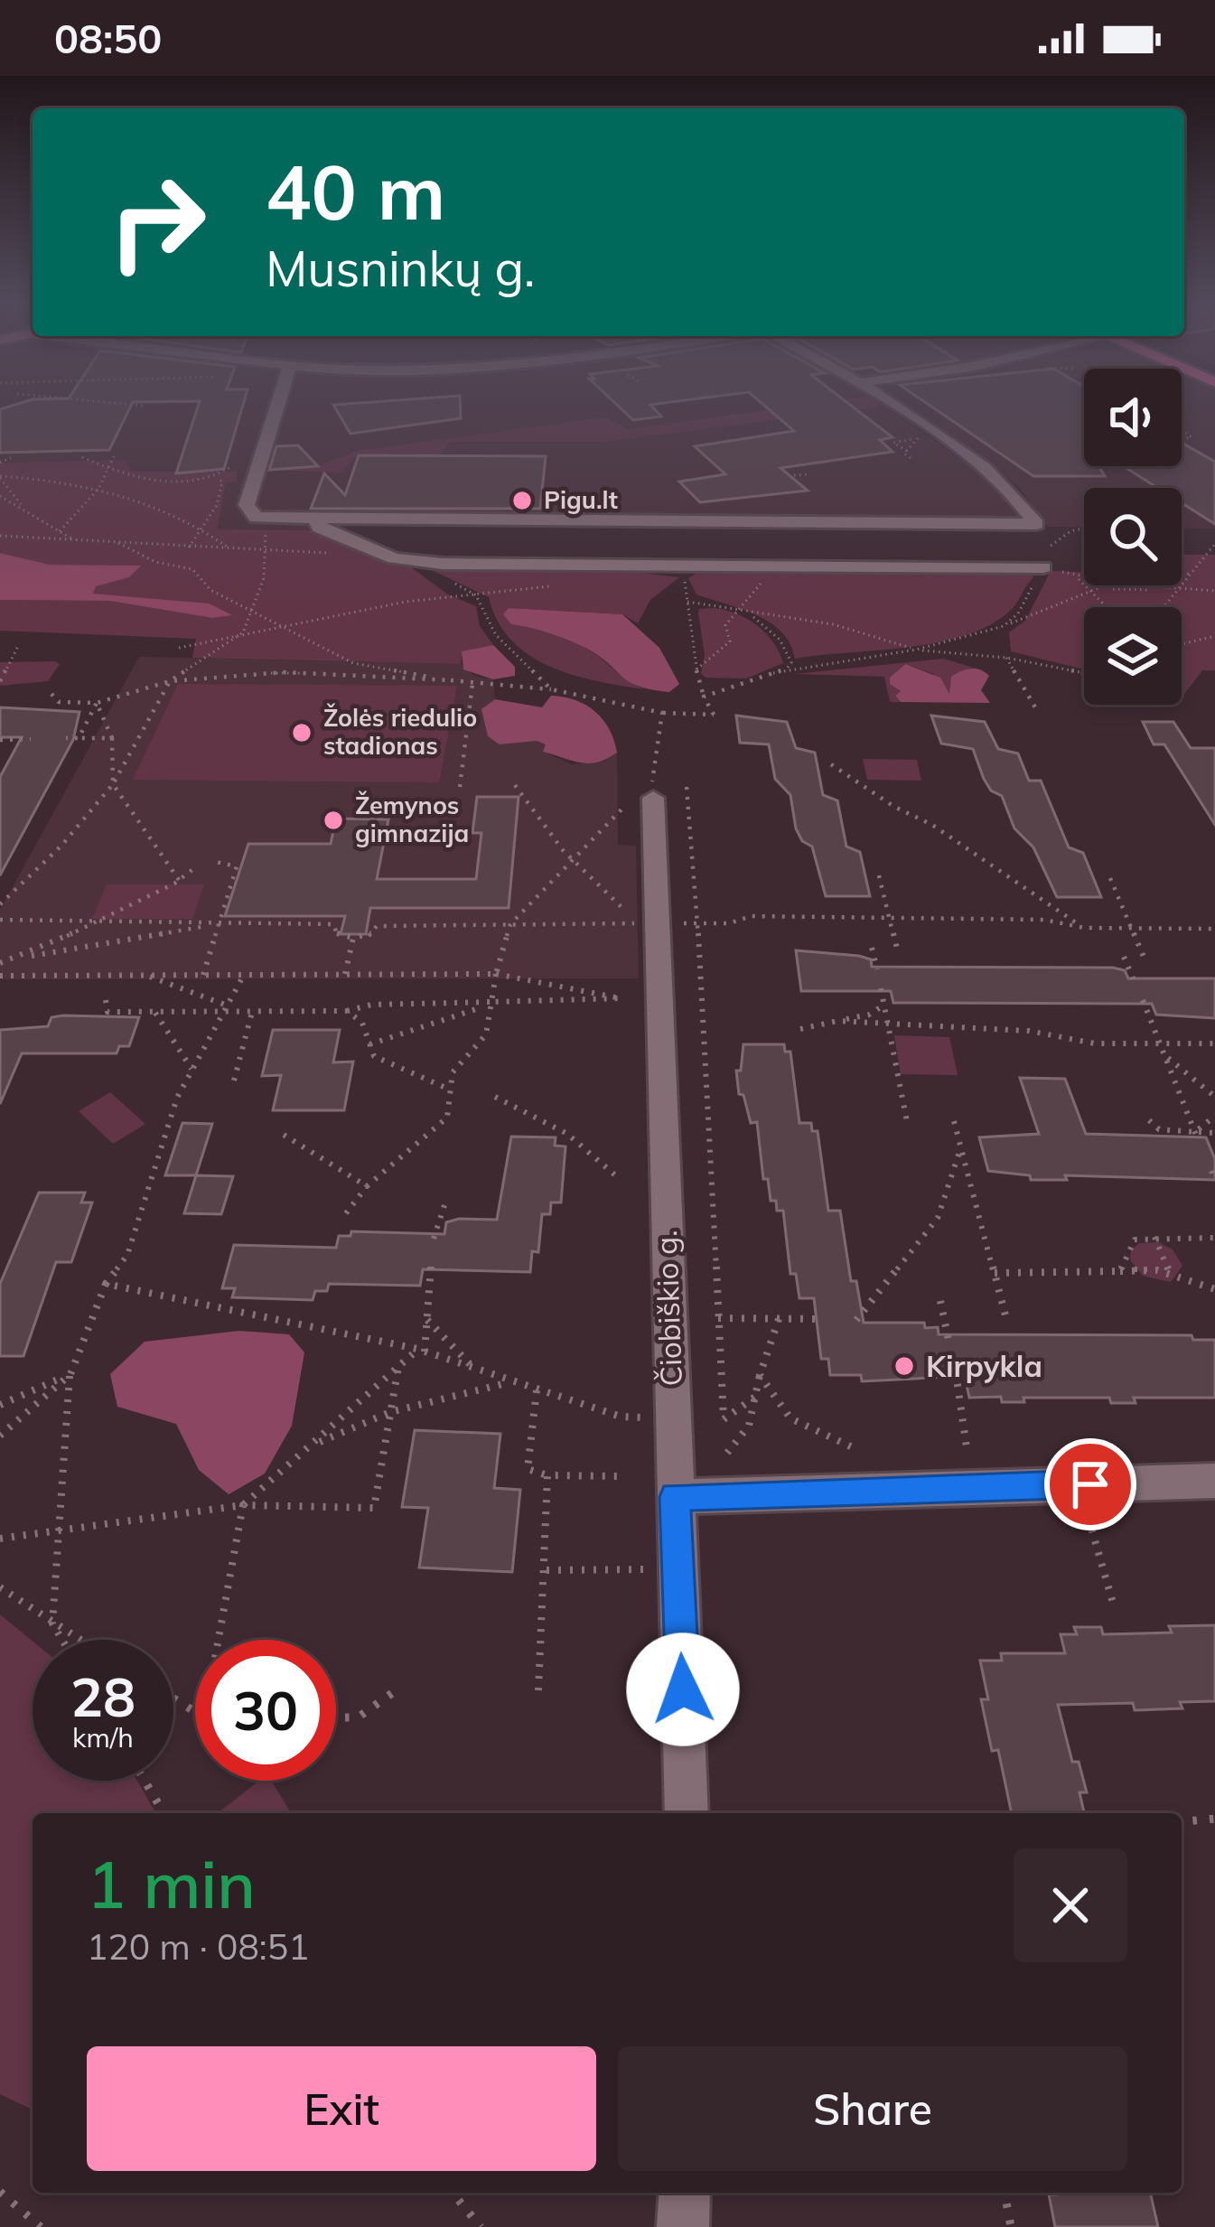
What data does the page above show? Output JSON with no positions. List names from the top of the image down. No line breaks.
{"streets":{"street":["Čiobiškio g."]},"places":["Pigu.lt","Žolės riedulio stadionas","Žemynos gimnazija","Kirpykla"],"page":{"status":"08:50","turn":["40 m","Musninkų g."],"speed":"28 km/h","limit":"30","heading":["1 min","120 m · 08:51"],"buttons":["Exit","Share"]}}
